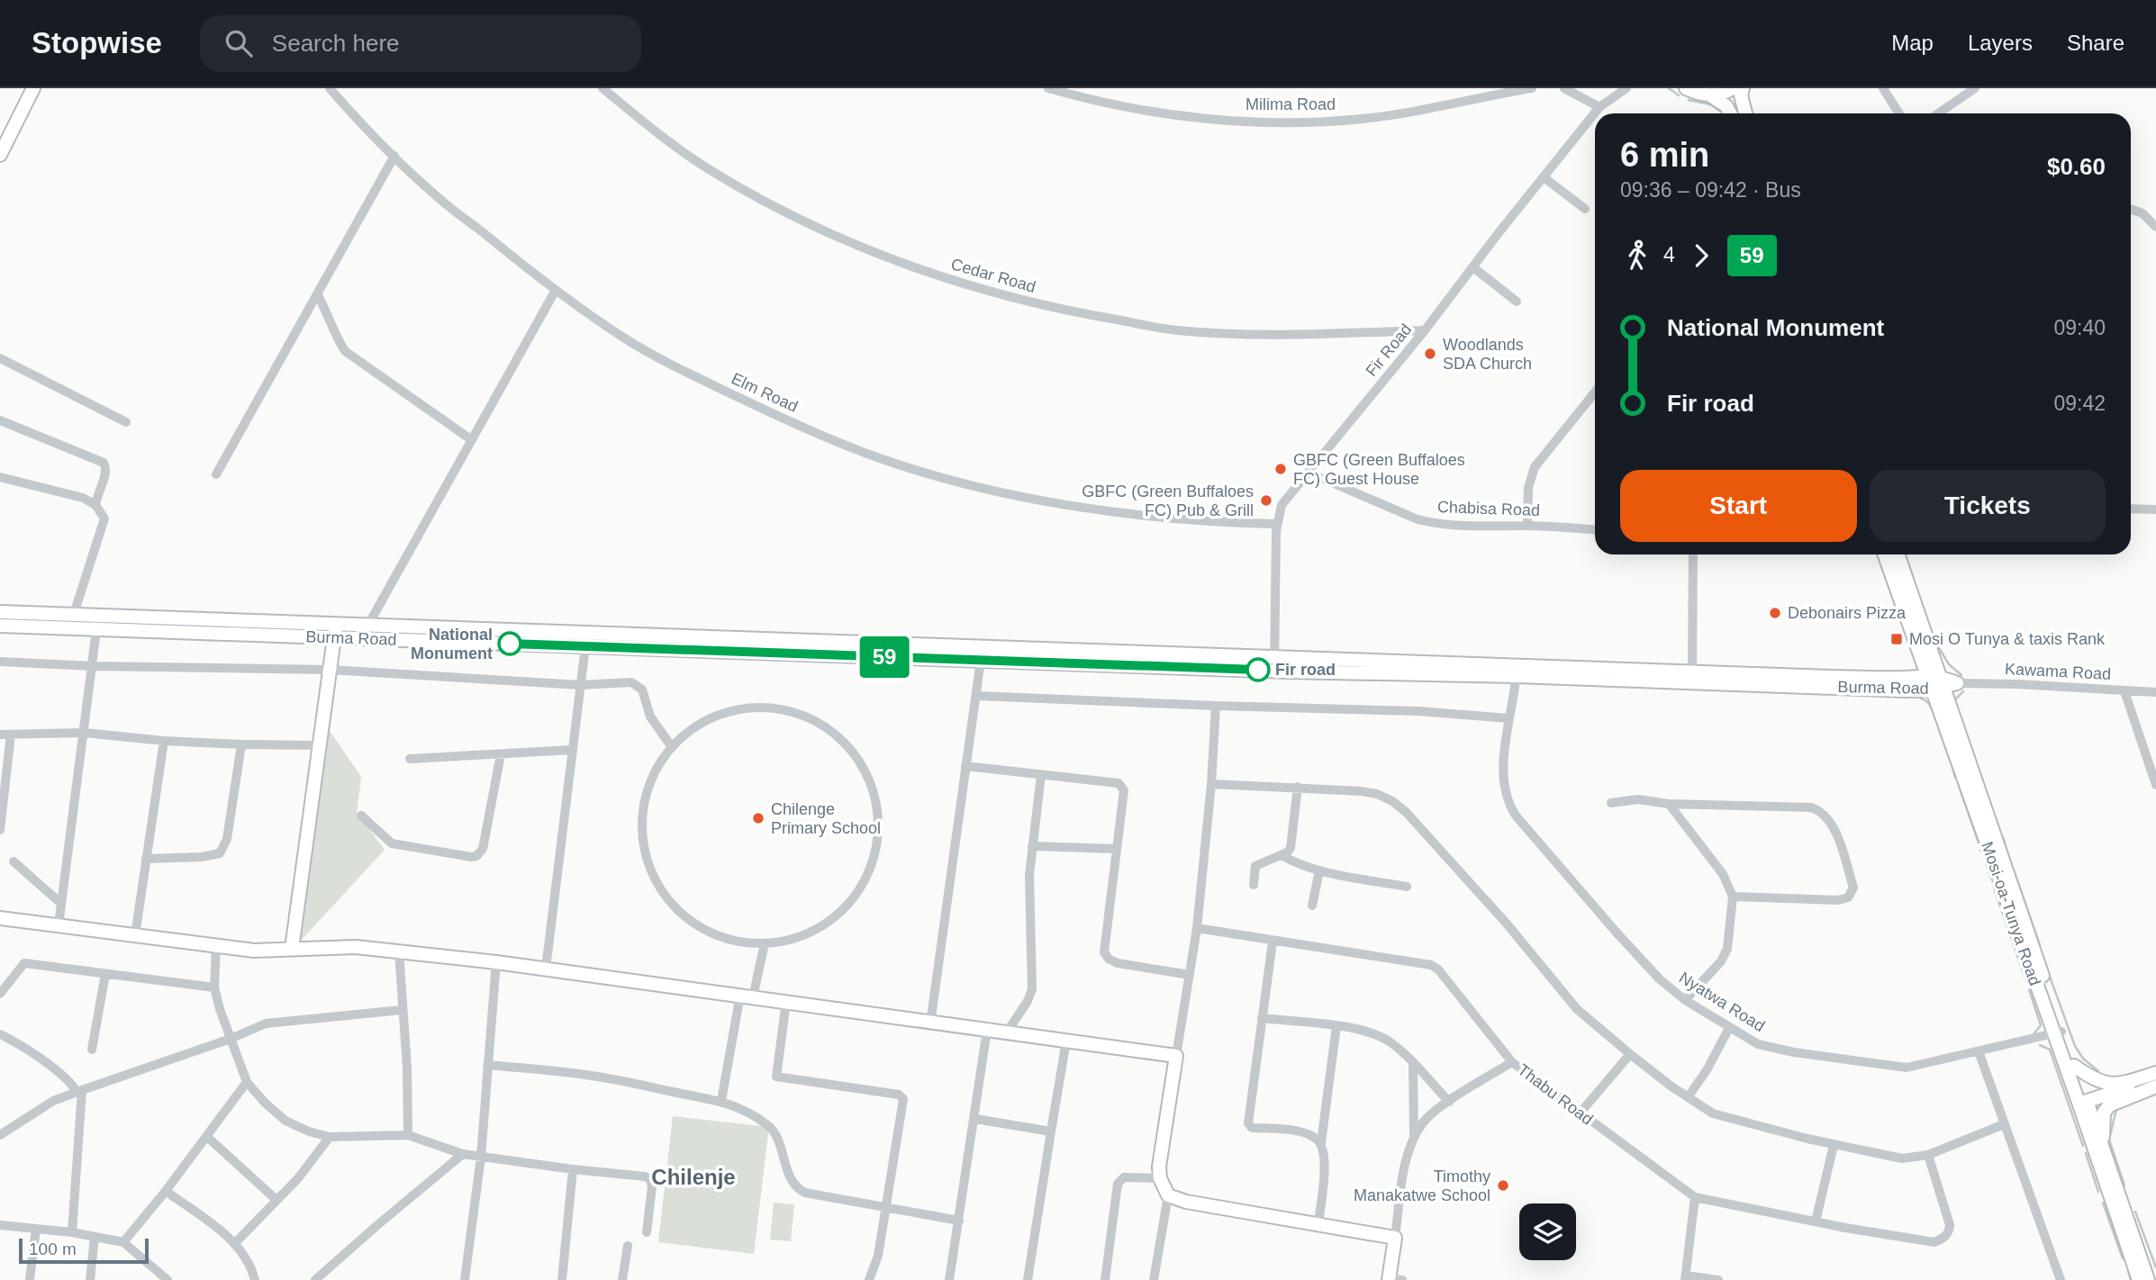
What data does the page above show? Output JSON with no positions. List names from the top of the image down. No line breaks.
{"streets":{"main road":["Burma Road","Mosi-oa-Tunya Road","Thabu Road"],"street":["Milima Road","Cedar Road","Fir Road","Elm Road","Chabisa Road","Kawama Road","Nyatwa Road"]},"crossings":[["Cedar Road","Fir Road"],["Fir Road","Elm Road"],["Fir Road","Chabisa Road"],["Fir Road","Burma Road"],["Burma Road","Kawama Road"],["Burma Road","Mosi-oa-Tunya Road"],["Burma Road","Nyatwa Road"],["Mosi-oa-Tunya Road","Nyatwa Road"]],"districts":["Chilenje"],"places":{"other":["Woodlands SDA Church","GBFC (Green Buffaloes FC) Guest House","GBFC (Green Buffaloes FC) Pub & Grill","Debonairs Pizza","National Monument","Fir road","Chilenge Primary School","Timothy Manakatwe School"],"transit":["Mosi O Tunya & taxis Rank"]},"lines":["bus line 59"],"scale_bar":"100 m","page":{"header":"Stopwise","search":"Search here","nav":["Map","Layers","Share"],"on_map":"59","heading":["6 min","09:36 – 09:42 · Bus","$0.60"],"legs":["4","59"],"list":[{"name":"National Monument","value":"09:40"},{"name":"Fir road","value":"09:42"}],"buttons":["Start","Tickets"],"scale":"100 m"}}
